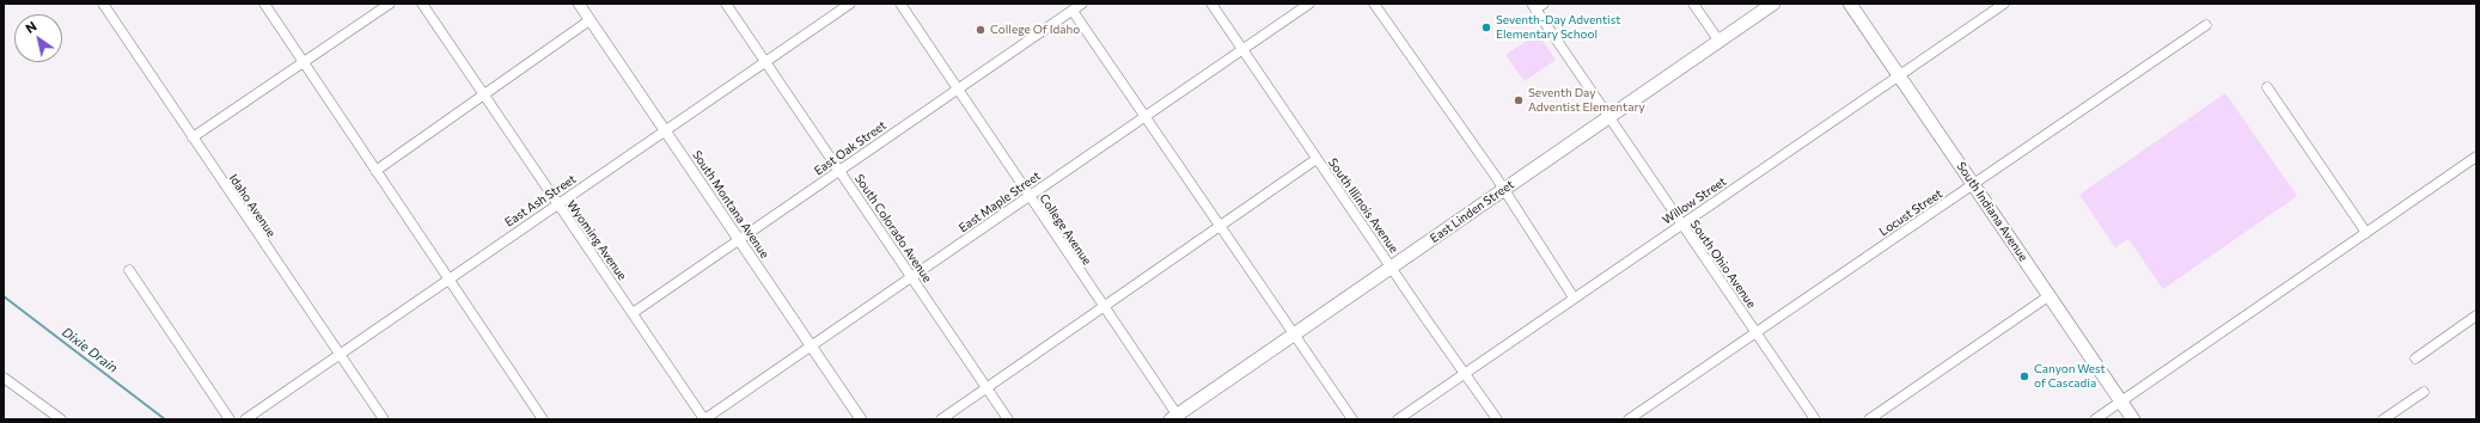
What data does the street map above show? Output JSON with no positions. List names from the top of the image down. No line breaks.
{"streets":{"main road":["East Linden Street","South Indiana Avenue"],"street":["East Oak Street","East Ash Street","Willow Street","East Maple Street","South Montana Avenue","Idaho Avenue","South Illinois Avenue","Locust Street","South Colorado Avenue","College Avenue","Wyoming Avenue","South Ohio Avenue"]},"crossings":[["East Oak Street","South Montana Avenue"],["East Oak Street","South Colorado Avenue"],["East Oak Street","College Avenue"],["East Oak Street","Wyoming Avenue"],["East Ash Street","South Montana Avenue"],["East Ash Street","Idaho Avenue"],["East Ash Street","South Colorado Avenue"],["East Ash Street","Wyoming Avenue"],["Willow Street","South Illinois Avenue"],["Willow Street","South Indiana Avenue"],["Willow Street","South Ohio Avenue"],["East Maple Street","South Montana Avenue"],["East Maple Street","South Illinois Avenue"],["East Maple Street","South Colorado Avenue"],["East Maple Street","College Avenue"],["East Maple Street","Wyoming Avenue"],["South Illinois Avenue","East Linden Street"],["East Linden Street","College Avenue"],["East Linden Street","South Ohio Avenue"],["South Indiana Avenue","Locust Street"],["Locust Street","South Ohio Avenue"]],"water":["Dixie Drain"],"places":["Seventh-Day Adventist Elementary School","College Of Idaho","Seventh Day Adventist Elementary","Canyon West of Cascadia"],"north":"top left"}
